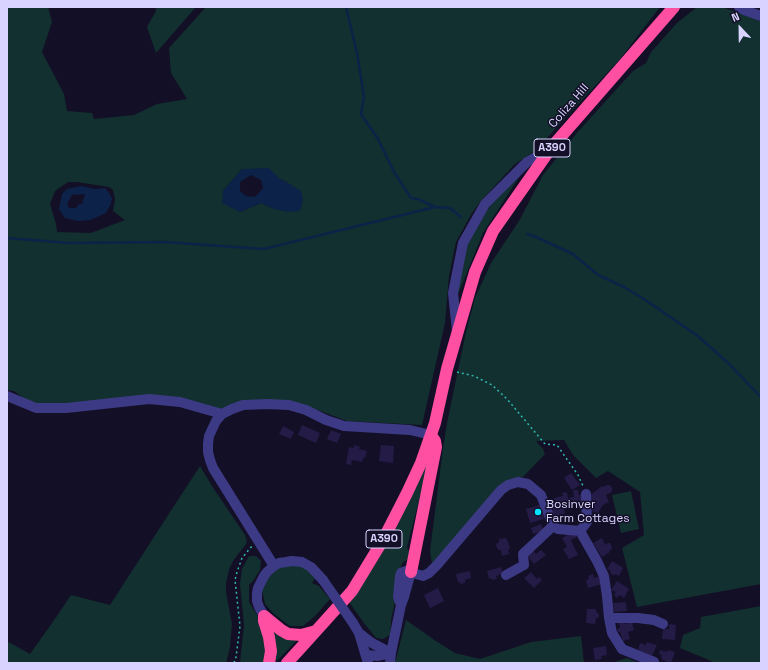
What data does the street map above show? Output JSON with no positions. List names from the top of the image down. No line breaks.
{"streets":{"highway":["Coliza Hill","A390"]},"crossings":[["Coliza Hill","A390"]],"places":["Bosinver Farm Cottages"],"north":"top"}
